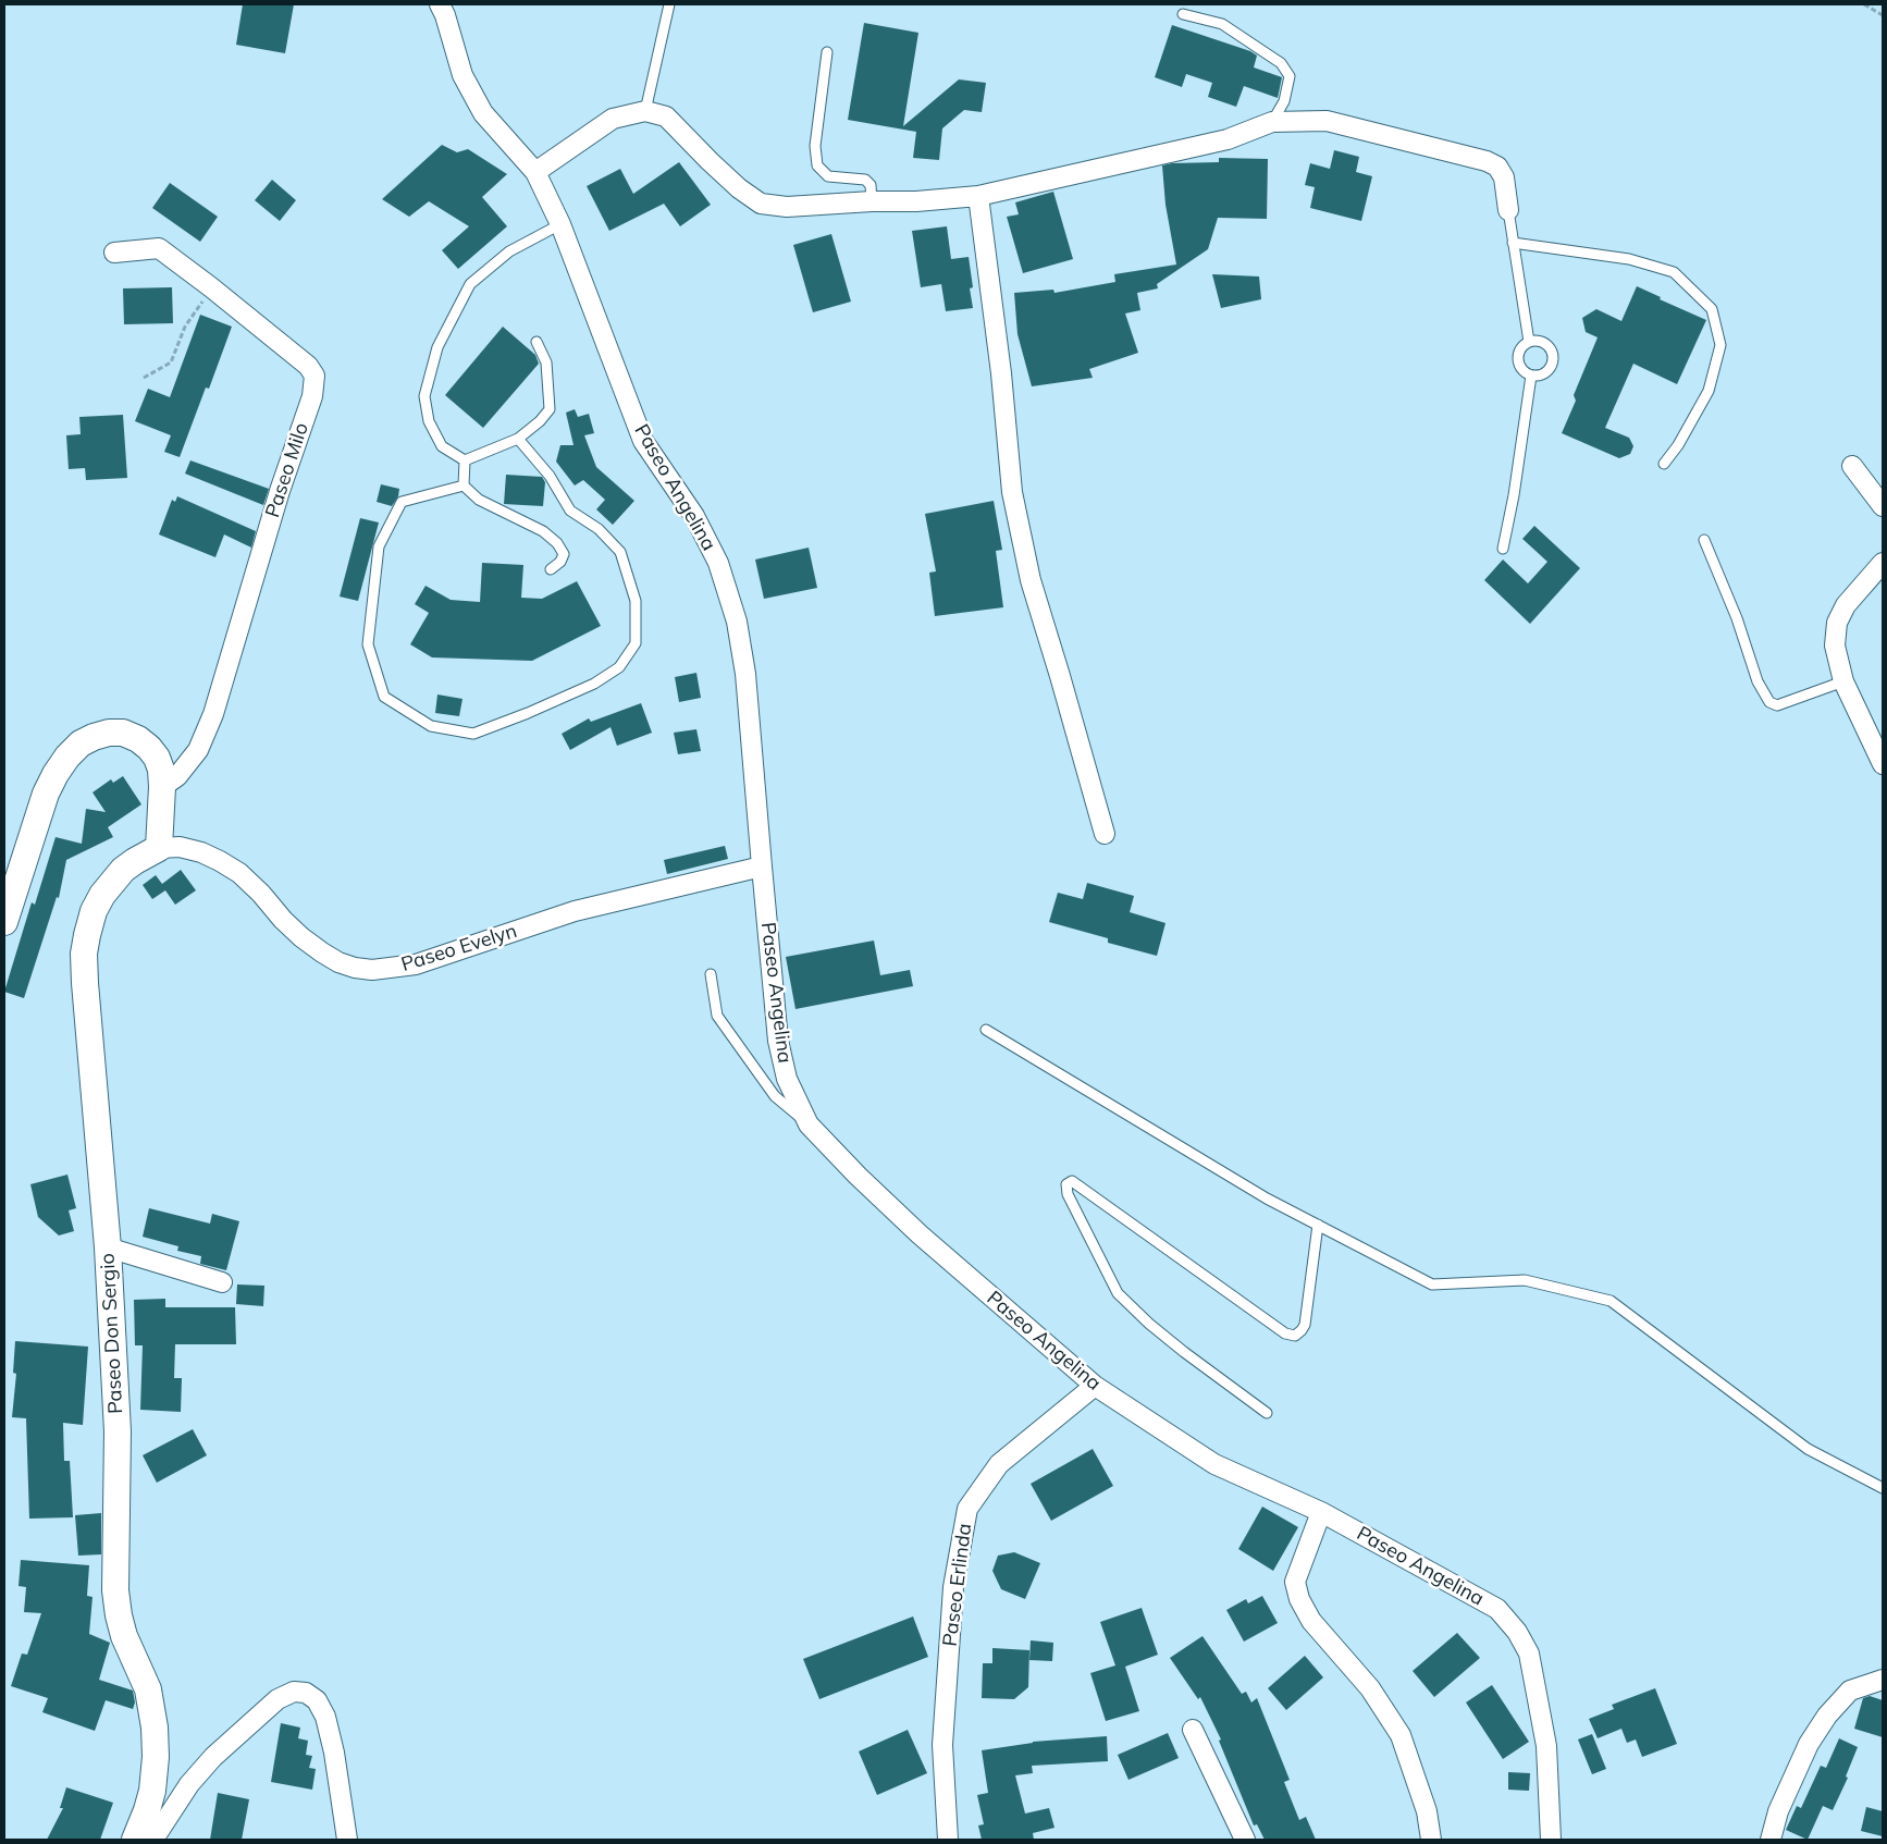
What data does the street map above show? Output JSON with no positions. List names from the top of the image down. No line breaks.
{"streets":{"street":["Paseo Milo","Paseo Angelina","Paseo Evelyn","Paseo Don Sergio","Paseo Erlinda"]},"crossings":[["Paseo Angelina","Paseo Evelyn"],["Paseo Angelina","Paseo Erlinda"],["Paseo Evelyn","Paseo Don Sergio"]]}
